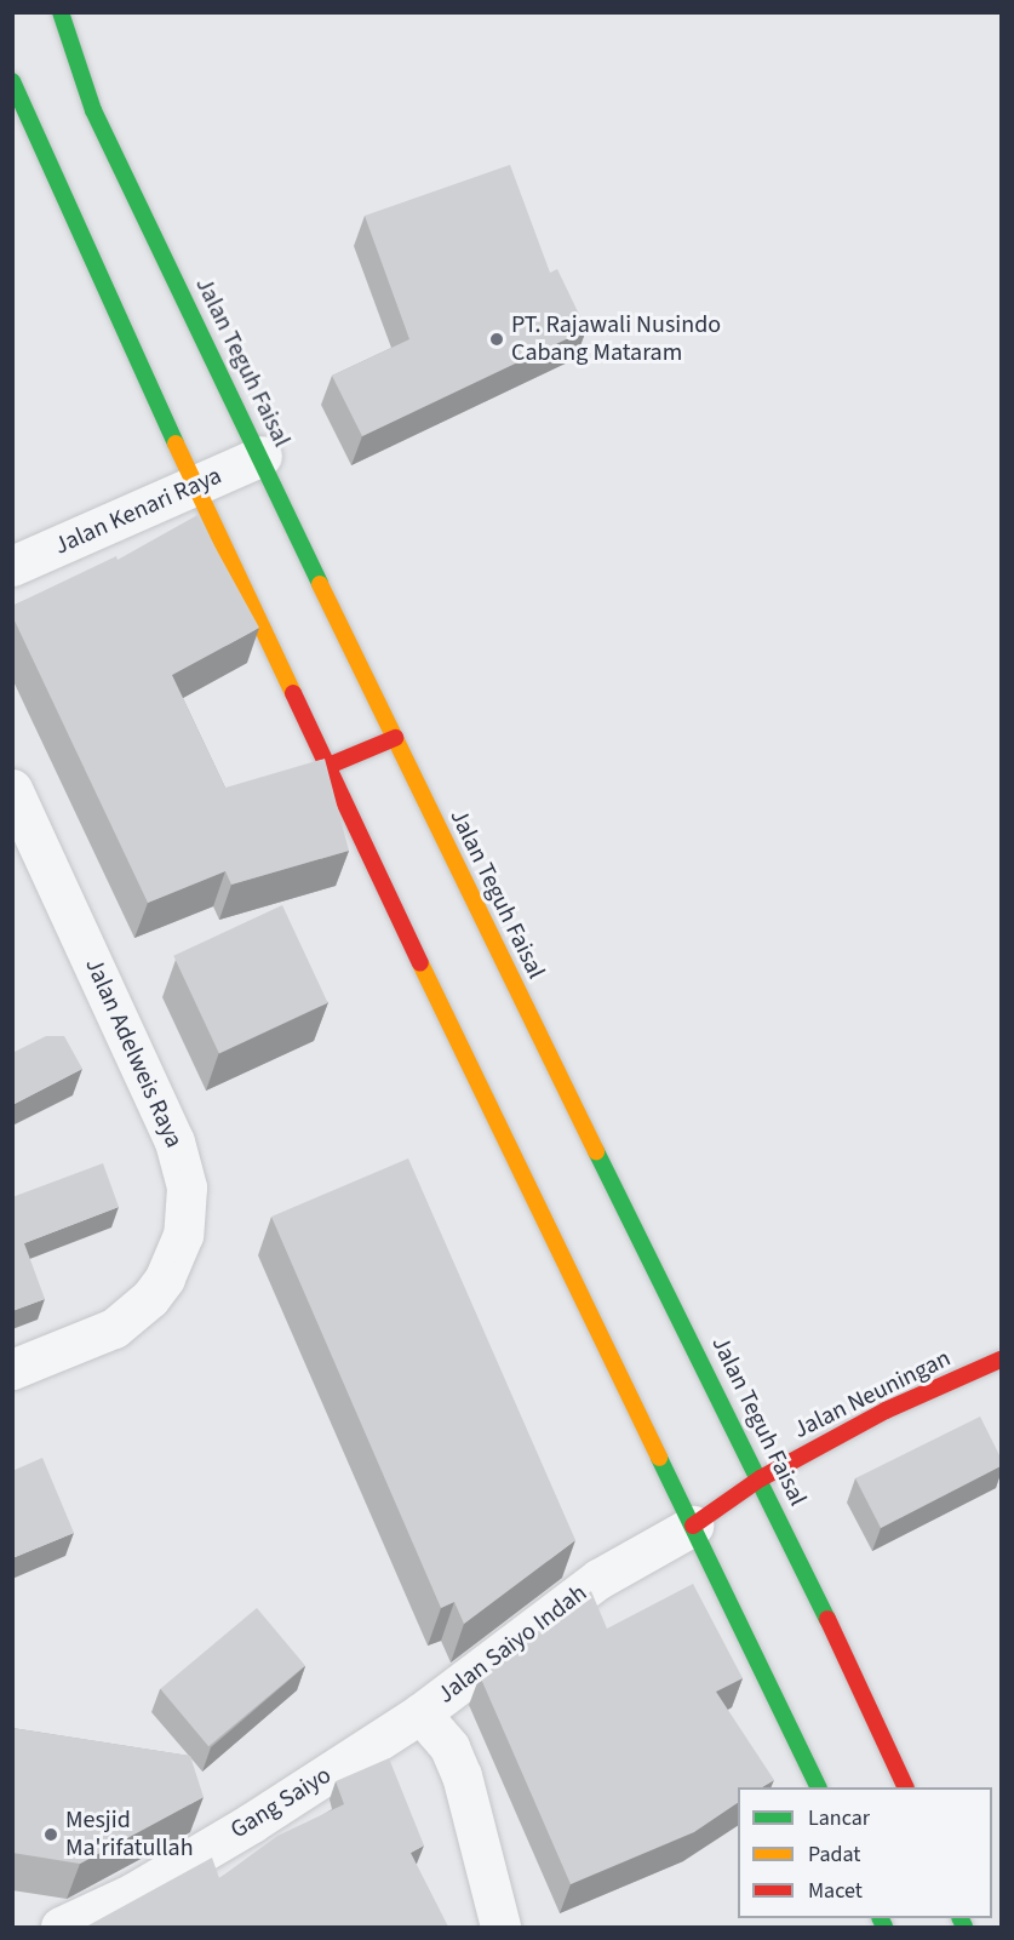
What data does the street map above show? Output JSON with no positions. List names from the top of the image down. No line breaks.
{"streets":{"main road":["Jalan Teguh Faisal","Jalan Neuningan"],"street":["Jalan Kenari Raya","Jalan Adelweis Raya","Jalan Saiyo Indah","Gang Saiyo"]},"crossings":[["Jalan Teguh Faisal","Jalan Kenari Raya"],["Jalan Teguh Faisal","Jalan Neuningan"],["Jalan Neuningan","Jalan Saiyo Indah"],["Jalan Saiyo Indah","Gang Saiyo"]],"places":["PT. Rajawali Nusindo Cabang Mataram","Mesjid Ma'rifatullah"],"legend":["Lancar","Padat","Macet"]}
